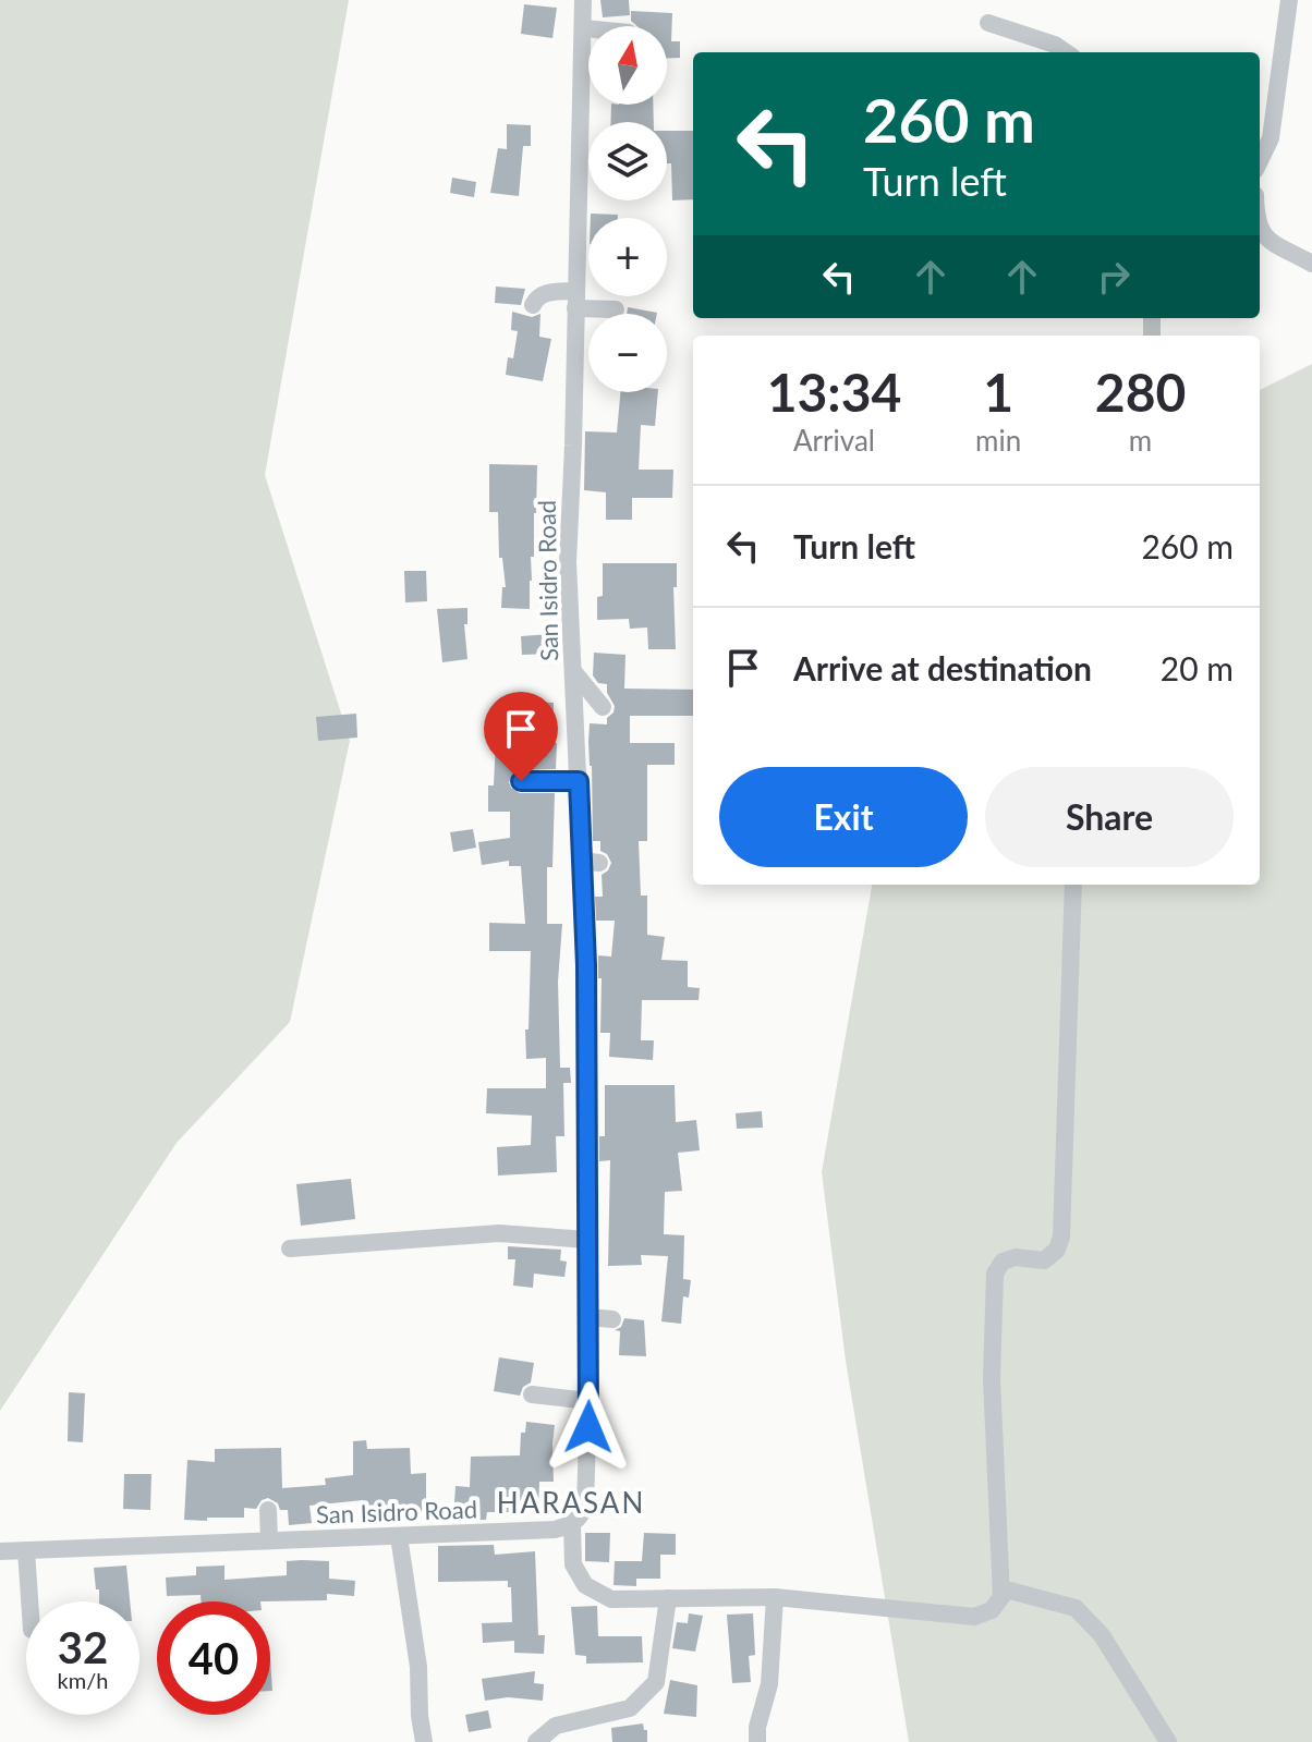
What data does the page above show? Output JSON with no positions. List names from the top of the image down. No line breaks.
{"streets":{"street":["San Isidro Road"]},"districts":["HARASAN"],"north":"top","page":{"map_buttons":["+","−"],"turn":["260 m","Turn left"],"eta":["13:34","Arrival","1","min","280","m"],"list":[{"name":"Turn left","value":"260 m"},{"name":"Arrive at destination","value":"20 m"}],"buttons":["Exit","Share"],"speed":"32 km/h","limit":"40"}}
